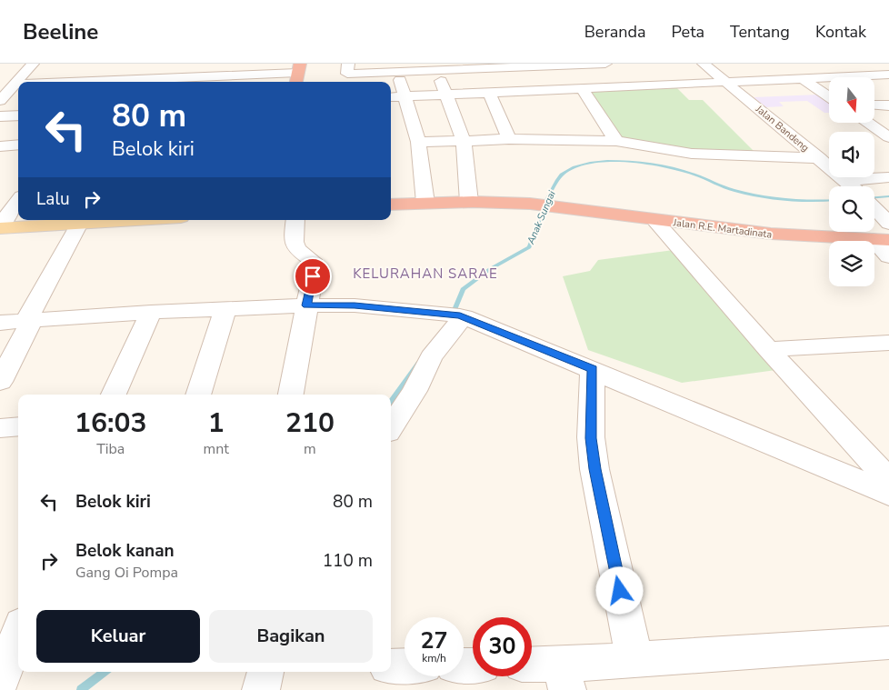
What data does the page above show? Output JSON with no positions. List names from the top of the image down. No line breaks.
{"streets":{"highway":["Jalan R.E. Martadinata"],"street":["Jalan Bandeng"]},"districts":["KELURAHAN SARAE"],"water":["Anak Sungai"],"north":"bottom","page":{"header":"Beeline","nav":["Beranda","Peta","Tentang","Kontak"],"turn":["80 m","Belok kiri"],"then":"Lalu","eta":["16:03","Tiba","1","mnt","210","m"],"list":[{"name":"Belok kiri","value":"80 m"},{"name":"Belok kanan","note":"Gang Oi Pompa","value":"110 m"}],"buttons":["Keluar","Bagikan"],"speed":"27 km/h","limit":"30"}}
